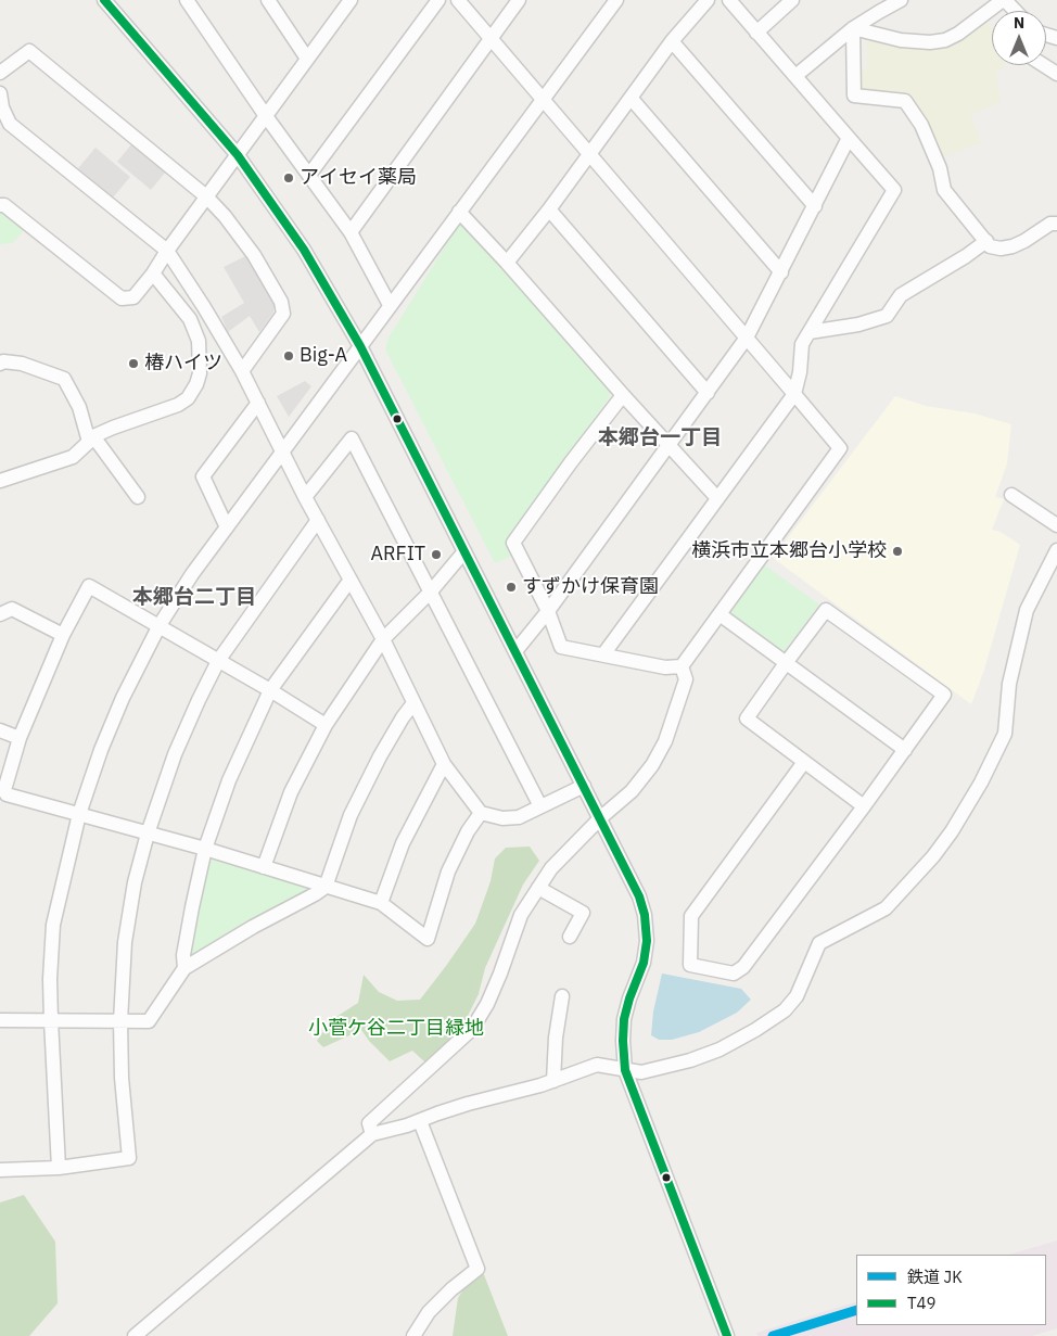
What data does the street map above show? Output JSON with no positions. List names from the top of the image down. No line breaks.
{"districts":["本郷台一丁目","本郷台二丁目"],"parks":["小菅ケ谷二丁目緑地"],"places":["アイセイ薬局","Big-A","椿ハイツ","横浜市立本郷台小学校","ARFIT","すずかけ保育園"],"lines":["transit line T49","rail line JK"],"legend":["鉄道 JK","T49"],"north":"top"}
